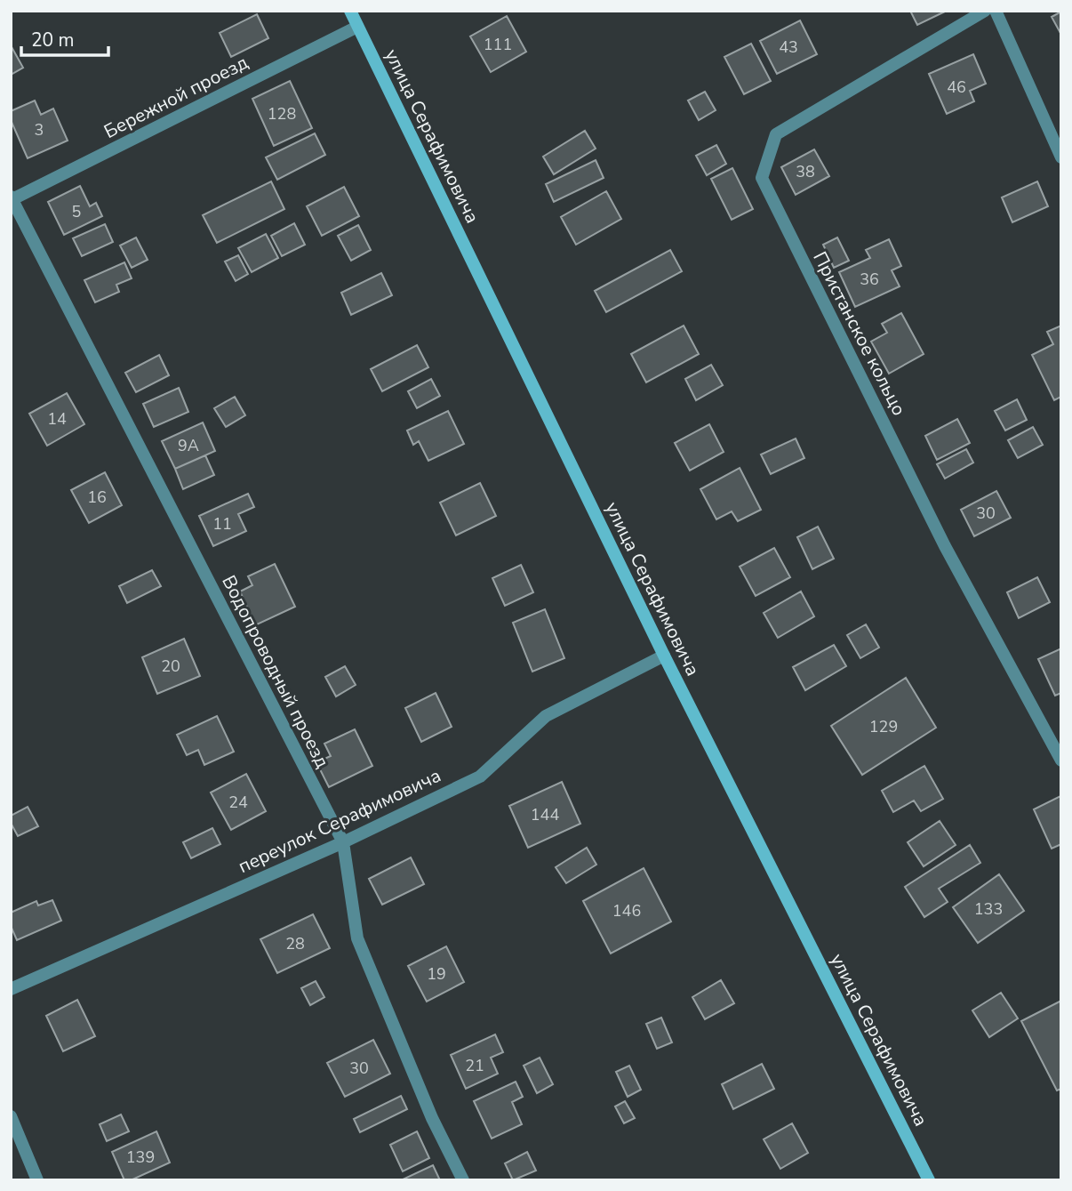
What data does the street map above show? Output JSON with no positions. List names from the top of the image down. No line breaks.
{"streets":{"street":["Бережной проезд","улица Серафимовича","Пристанское кольцо","Водопроводный проезд","переулок Серафимовича"]},"crossings":[["Бережной проезд","улица Серафимовича"],["Бережной проезд","Водопроводный проезд"],["улица Серафимовича","переулок Серафимовича"],["Водопроводный проезд","переулок Серафимовича"]],"house_numbers":["111","43","46","128","3","38","5","36","14","9А","16","30","11","20","129","24","144","133","146","28","19","21","30","139"],"scale_bar":"20 m"}
